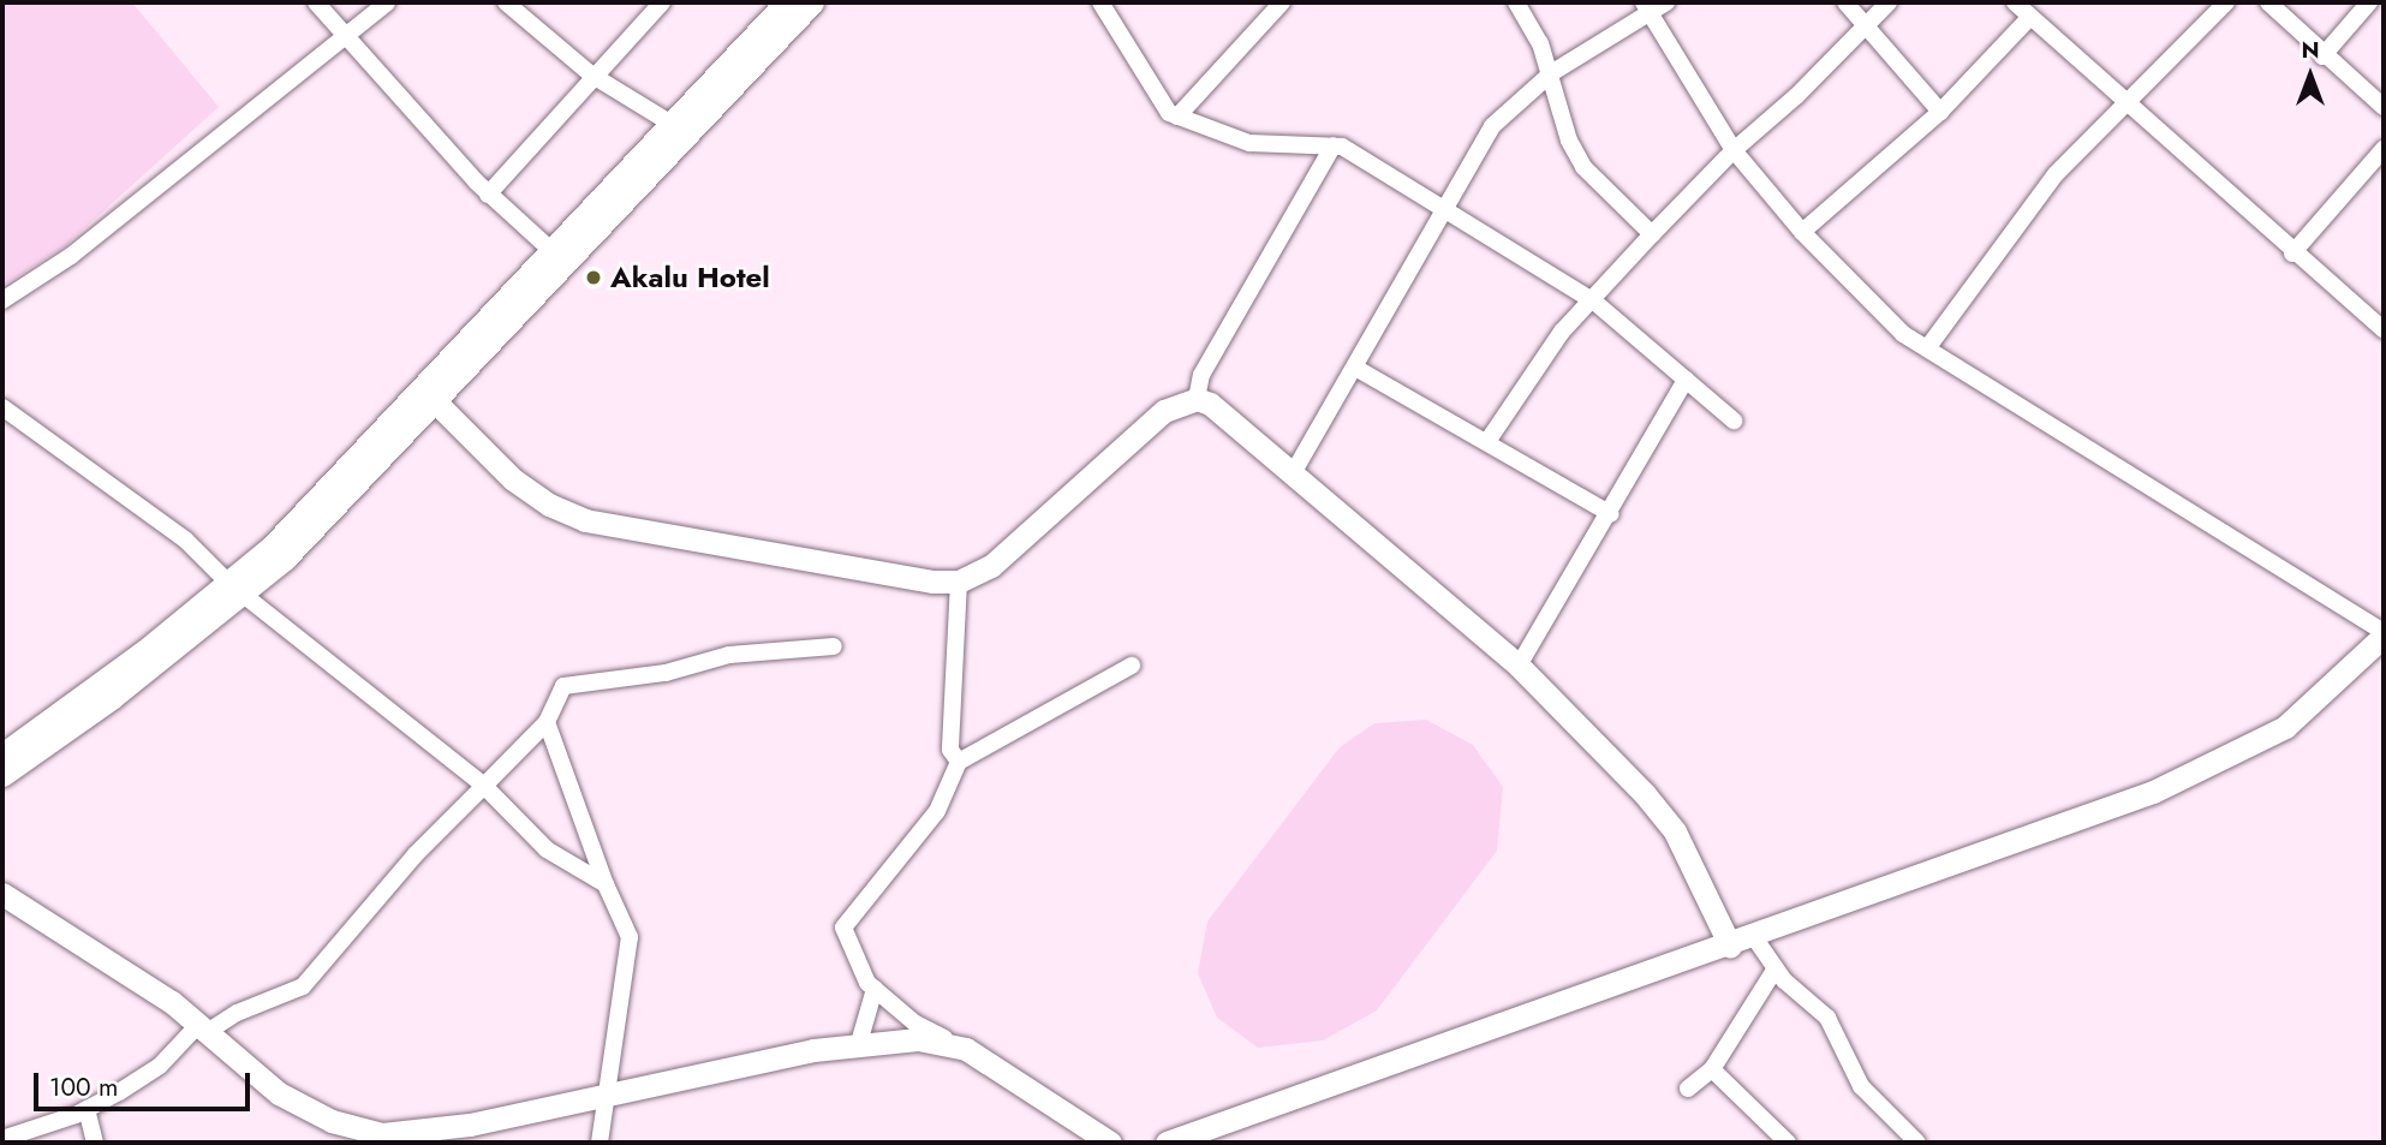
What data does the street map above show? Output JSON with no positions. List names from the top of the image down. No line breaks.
{"places":["Akalu Hotel"],"scale_bar":"100 m","north":"top"}
